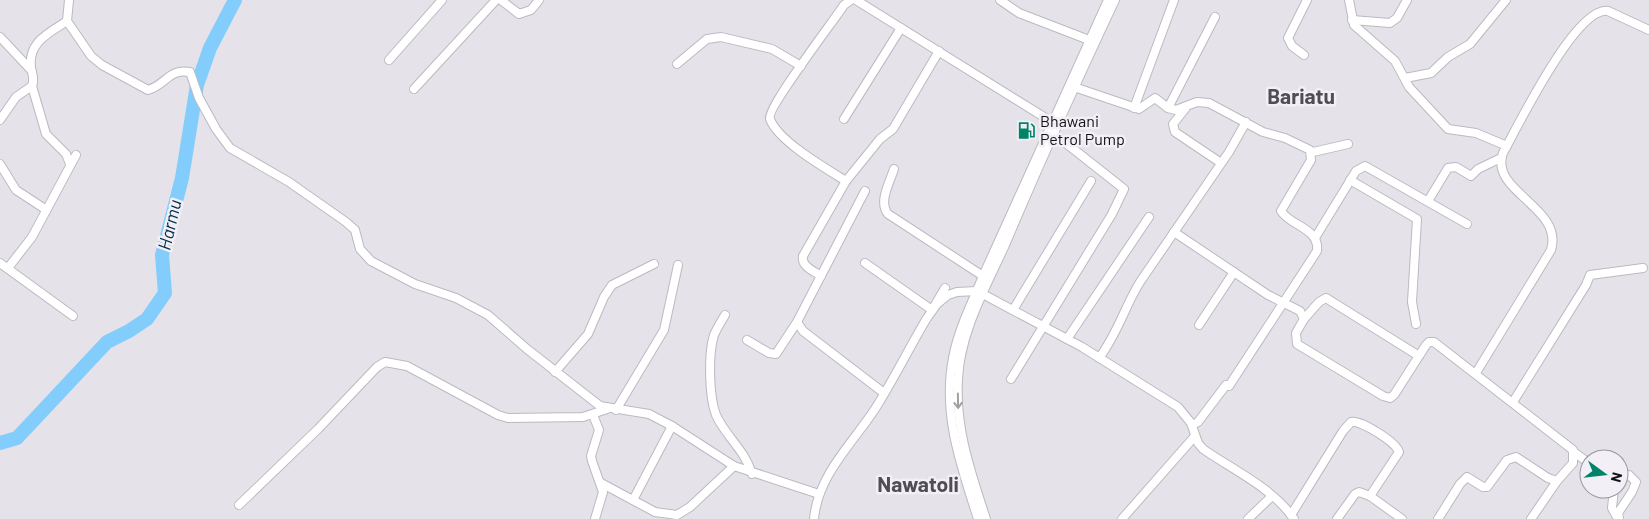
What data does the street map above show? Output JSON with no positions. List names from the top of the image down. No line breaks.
{"districts":["Bariatu","Nawatoli"],"water":["Harmu"],"places":{"fuel station":["Bhawani Petrol Pump"]},"north":"right"}
